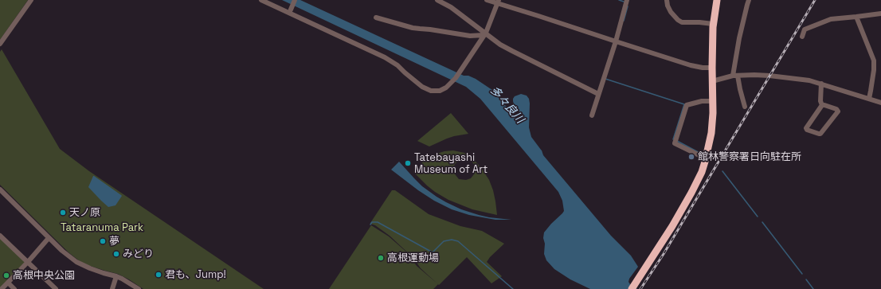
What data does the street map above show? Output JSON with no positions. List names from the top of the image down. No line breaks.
{"water":["多々良川"],"parks":["Tataranuma Park"],"places":["館林警察署日向駐在所","Tatebayashi Museum of Art","天ノ原","夢","みどり","高根運動場","君も、Jump!","高根中央公園"]}
